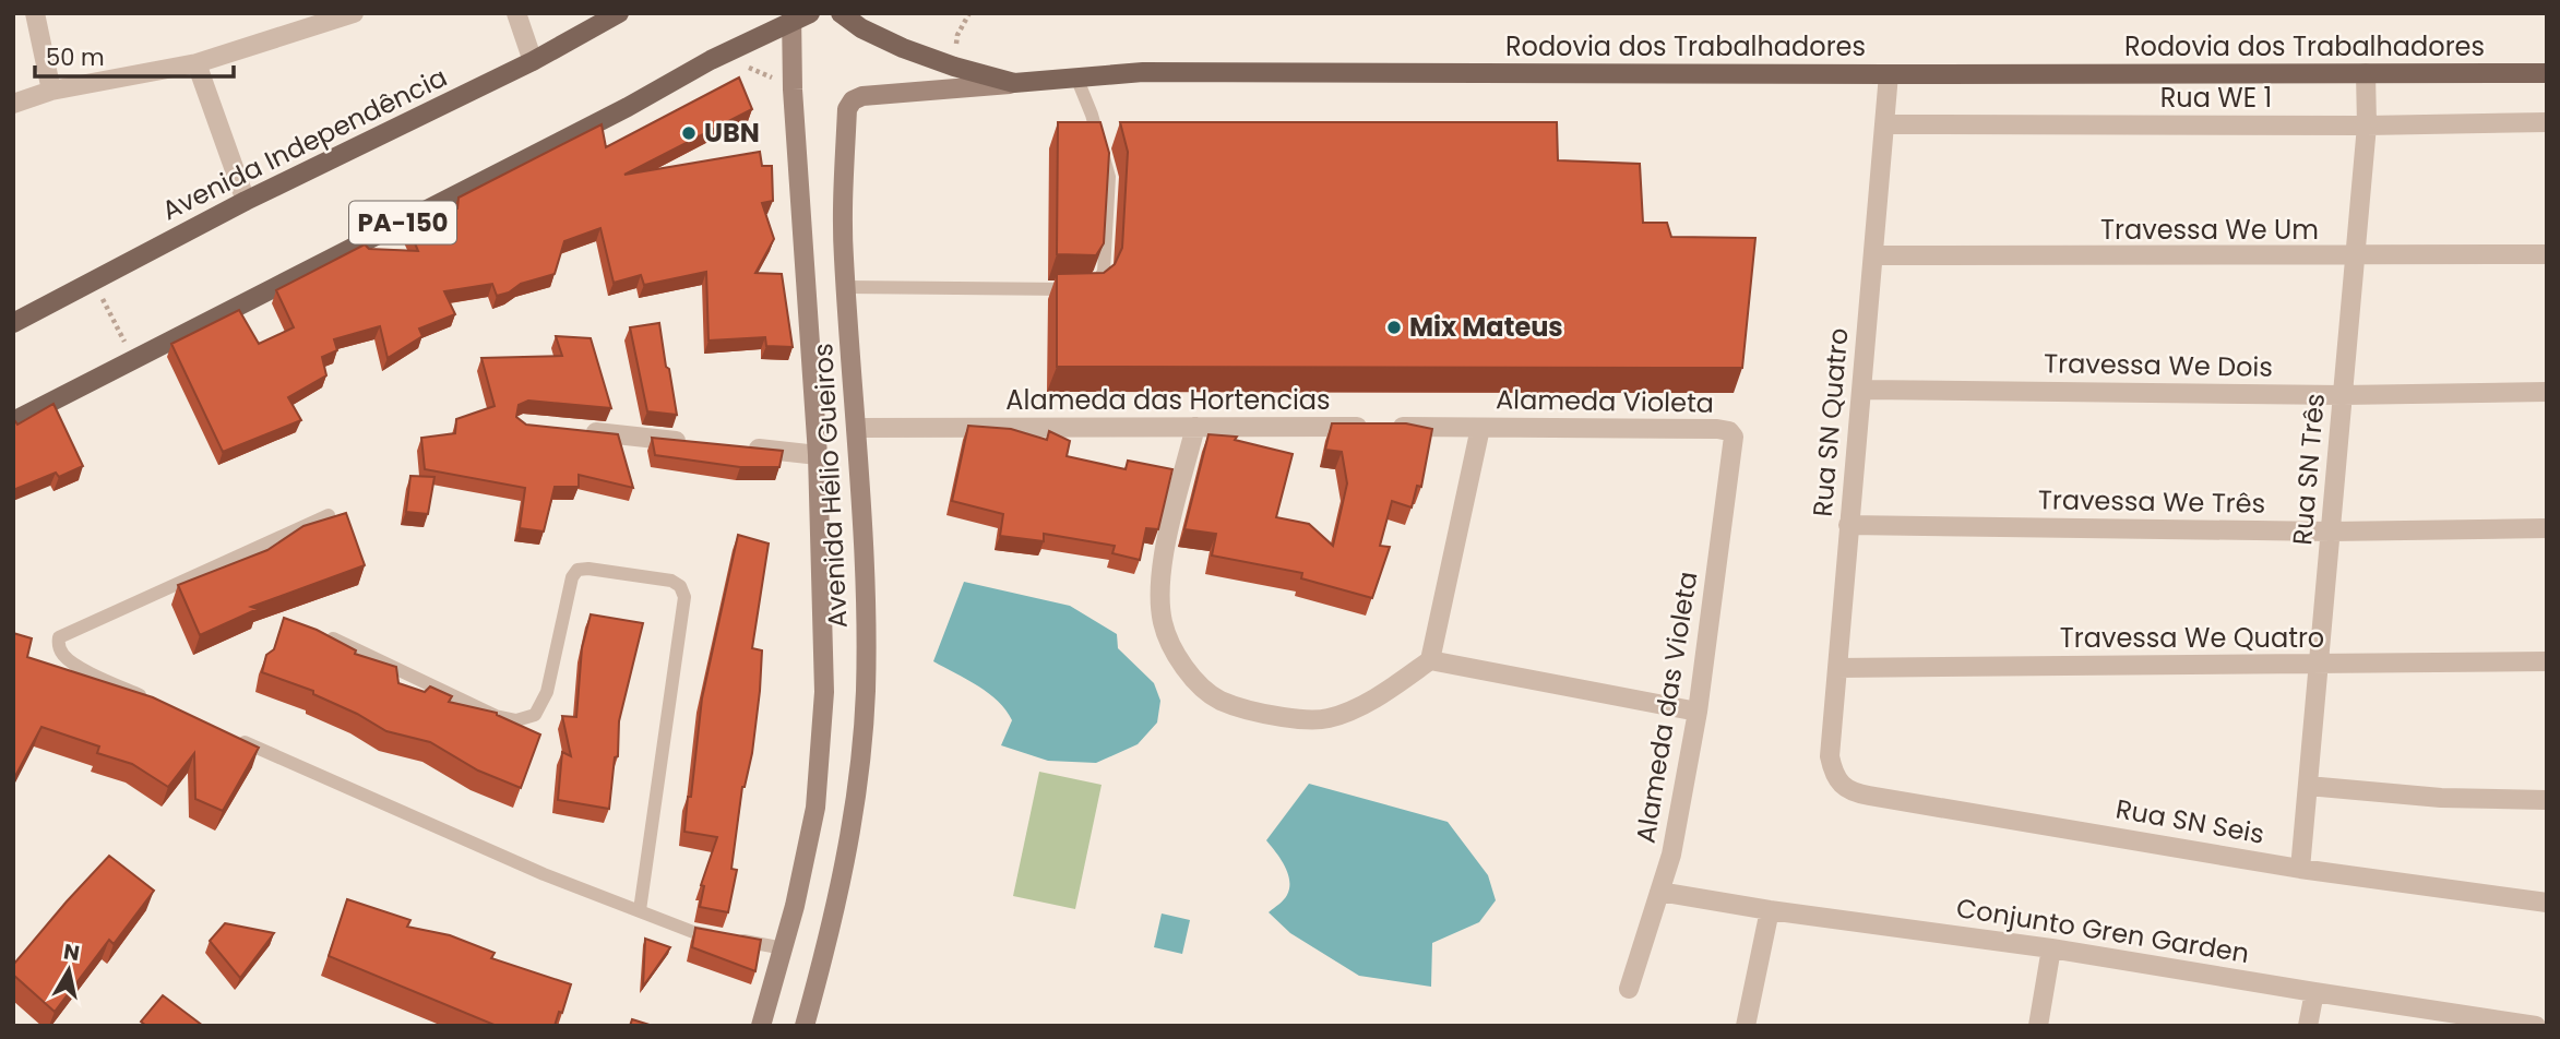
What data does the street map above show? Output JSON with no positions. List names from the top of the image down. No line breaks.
{"streets":{"main road":["Rodovia dos Trabalhadores","Avenida Independência","PA-150","Avenida Hélio Gueiros"],"street":["Rua WE 1","Travessa We Um","Travessa We Dois","Alameda das Hortencias","Alameda Violeta","Rua SN Quatro","Rua SN Três","Travessa We Três","Travessa We Quatro","Alameda das Violeta","Rua SN Seis","Conjunto Gren Garden"]},"crossings":[["Rodovia dos Trabalhadores","Rua SN Quatro"],["Rodovia dos Trabalhadores","Rua SN Três"],["Rodovia dos Trabalhadores","Avenida Hélio Gueiros"],["Rua WE 1","Rua SN Quatro"],["Rua WE 1","Rua SN Três"],["Travessa We Um","Rua SN Quatro"],["Travessa We Um","Rua SN Três"],["Travessa We Dois","Rua SN Quatro"],["Travessa We Dois","Rua SN Três"],["Alameda das Hortencias","Alameda Violeta"],["Alameda das Hortencias","Avenida Hélio Gueiros"],["Alameda Violeta","Alameda das Violeta"],["Rua SN Quatro","Travessa We Três"],["Rua SN Quatro","Travessa We Quatro"],["Rua SN Quatro","Rua SN Seis"],["Rua SN Três","Travessa We Três"],["Rua SN Três","Travessa We Quatro"],["Rua SN Três","Rua SN Seis"],["Alameda das Violeta","Conjunto Gren Garden"]],"places":["UBN","Mix Mateus"],"scale_bar":"50 m","north":"top"}
